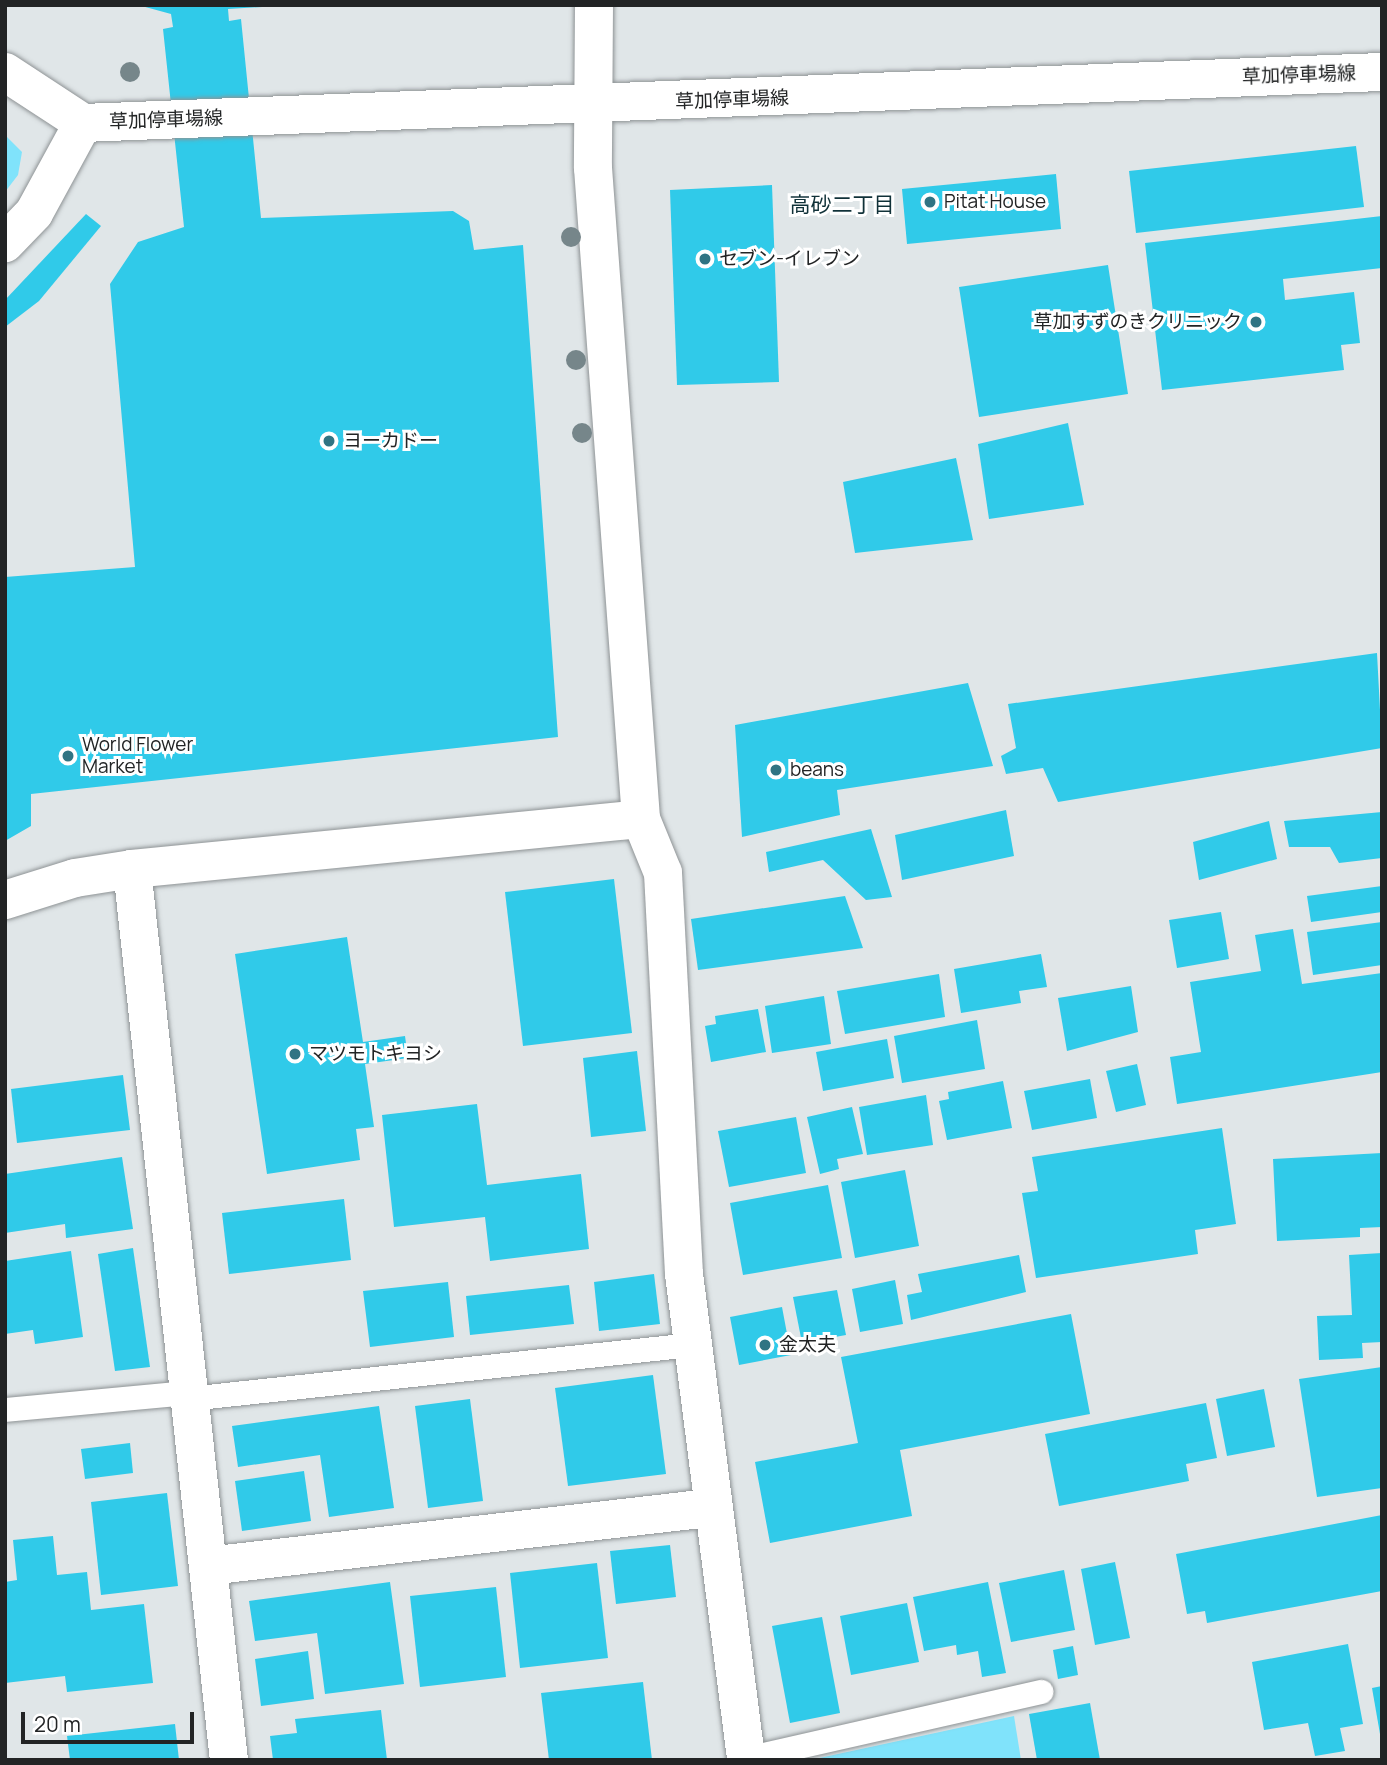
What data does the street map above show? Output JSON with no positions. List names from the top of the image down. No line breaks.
{"streets":{"street":["草加停車場線"]},"districts":["高砂二丁目"],"places":["Pitat House","セブン-イレブン","草加すずのきクリニック","ヨーカドー","World Flower Market","beans","マツモトキヨシ","金太夫"],"scale_bar":"20 m"}
